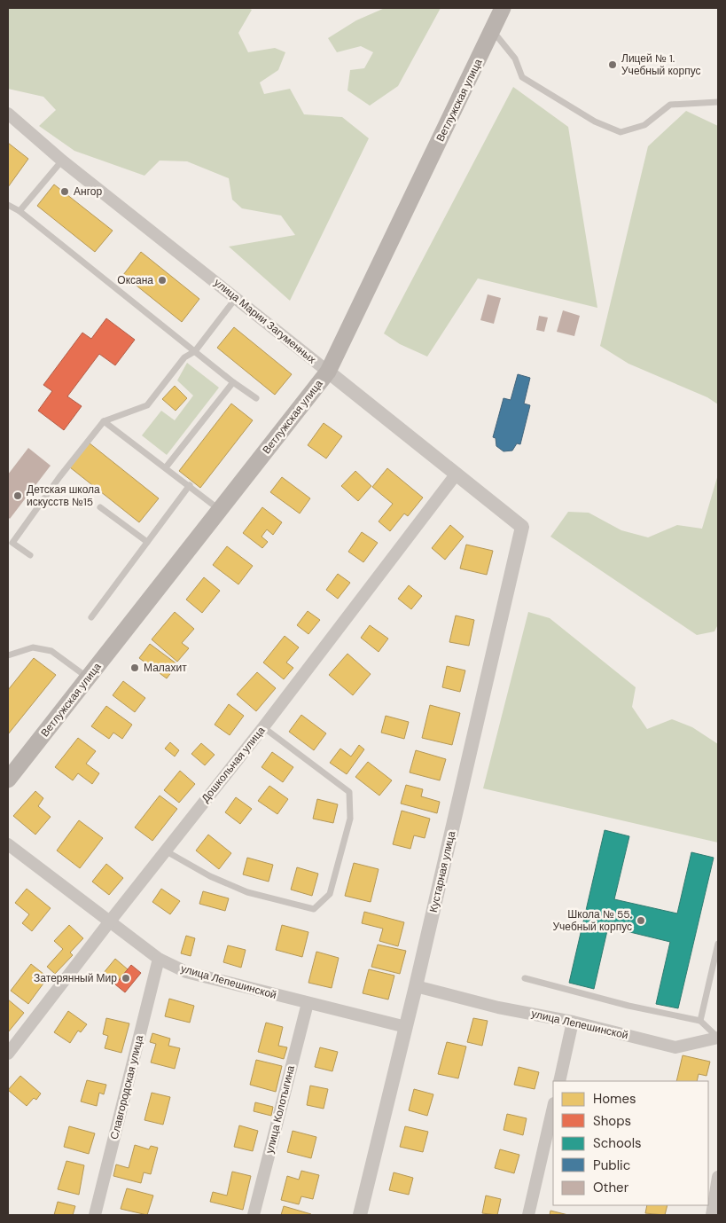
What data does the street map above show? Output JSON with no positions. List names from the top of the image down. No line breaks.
{"streets":{"main road":["Ветлужская улица"],"street":["улица Марии Загуменных","Дошкольная улица","Кустарная улица","улица Лепешинской","Славгородская улица","улица Колотыгина"]},"crossings":[["Ветлужская улица","улица Марии Загуменных"],["улица Марии Загуменных","Дошкольная улица"],["улица Марии Загуменных","Кустарная улица"],["Дошкольная улица","улица Лепешинской"],["Кустарная улица","улица Лепешинской"],["улица Лепешинской","Славгородская улица"],["улица Лепешинской","улица Колотыгина"]],"places":["Лицей № 1. Учебный корпус","Ангор","Оксана","Детская школа искусств №15","Малахит","Школа № 55. Учебный корпус","Затерянный Мир"],"legend":["Homes","Shops","Schools","Public","Other"]}
